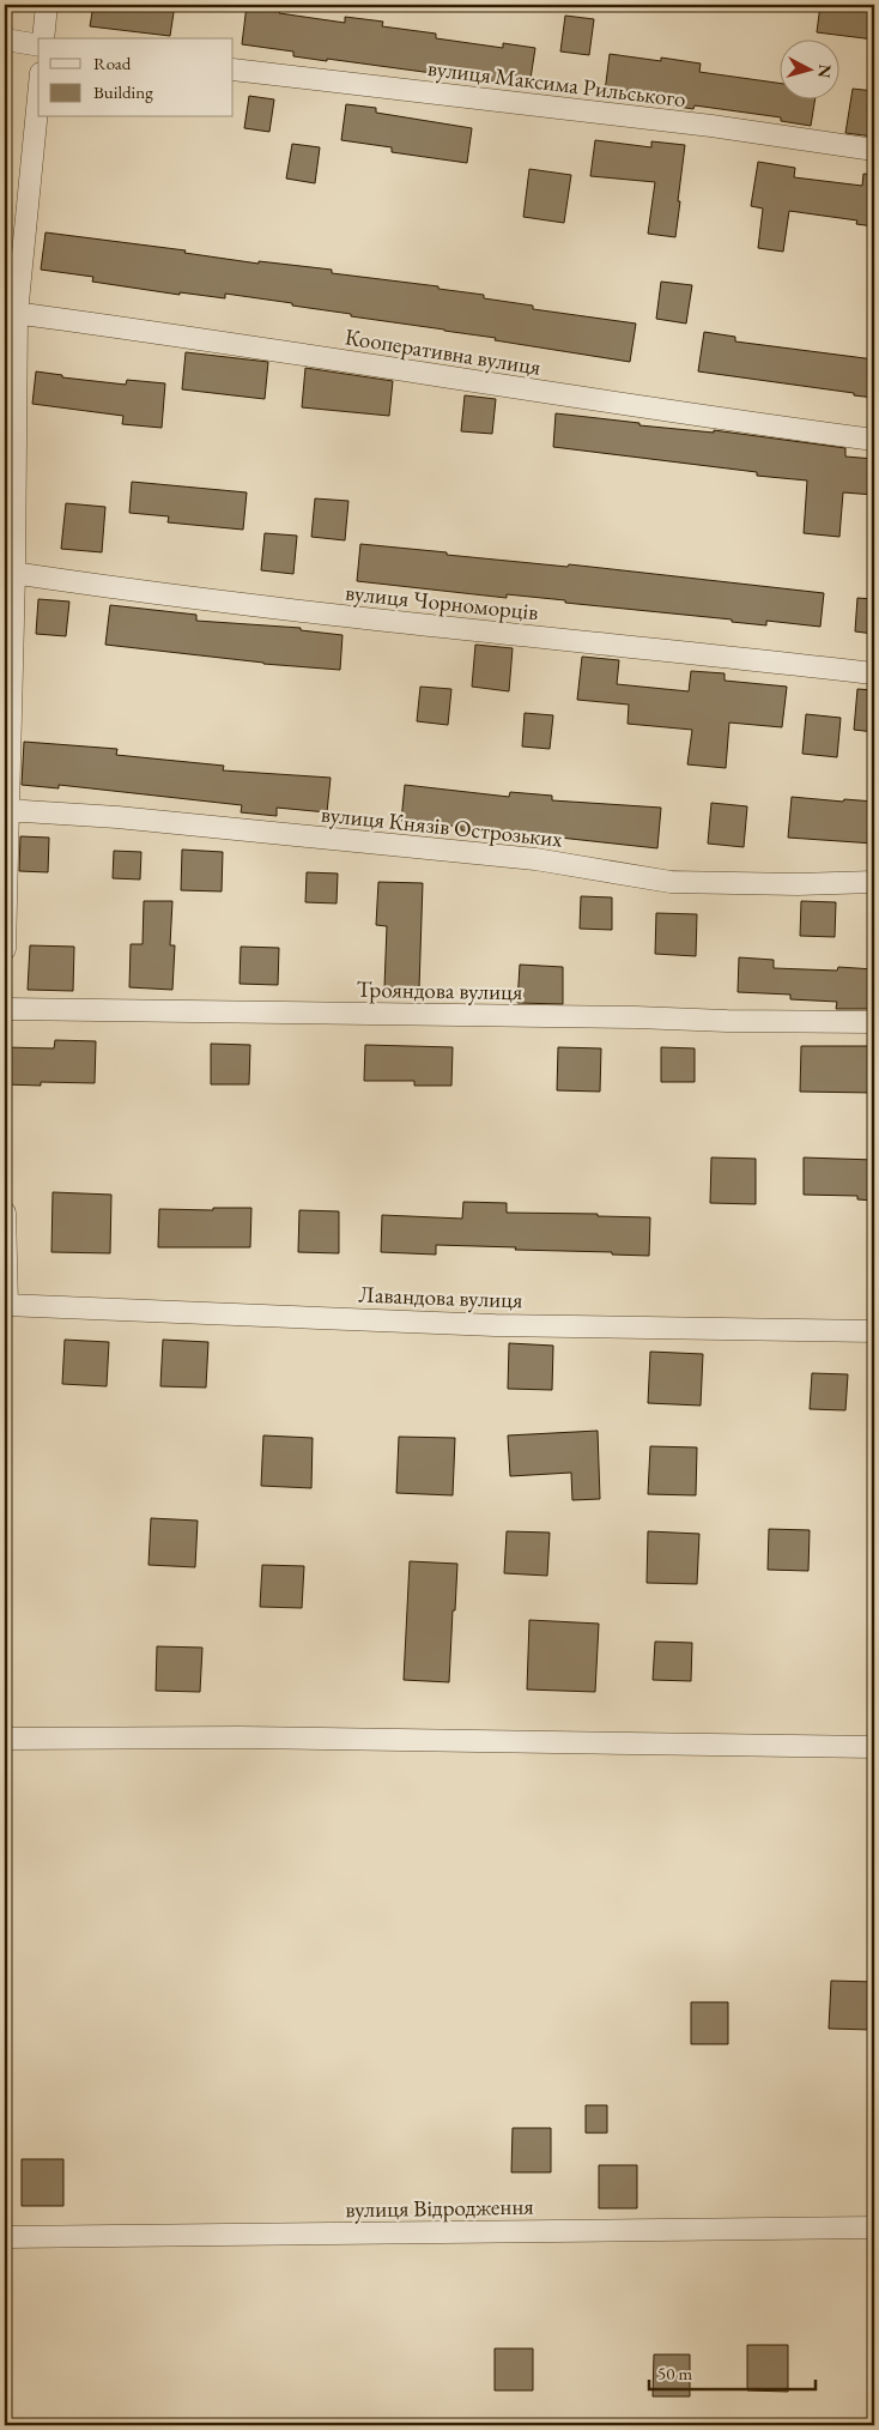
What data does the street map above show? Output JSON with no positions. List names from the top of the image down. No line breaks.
{"streets":{"street":["вулиця Максима Рильського","Кооперативна вулиця","вулиця Чорноморців","вулиця Князів Острозьких","Трояндова вулиця","Лавандова вулиця","вулиця Відродження"]},"legend":["Road","Building"],"scale_bar":"50 m","north":"right"}
